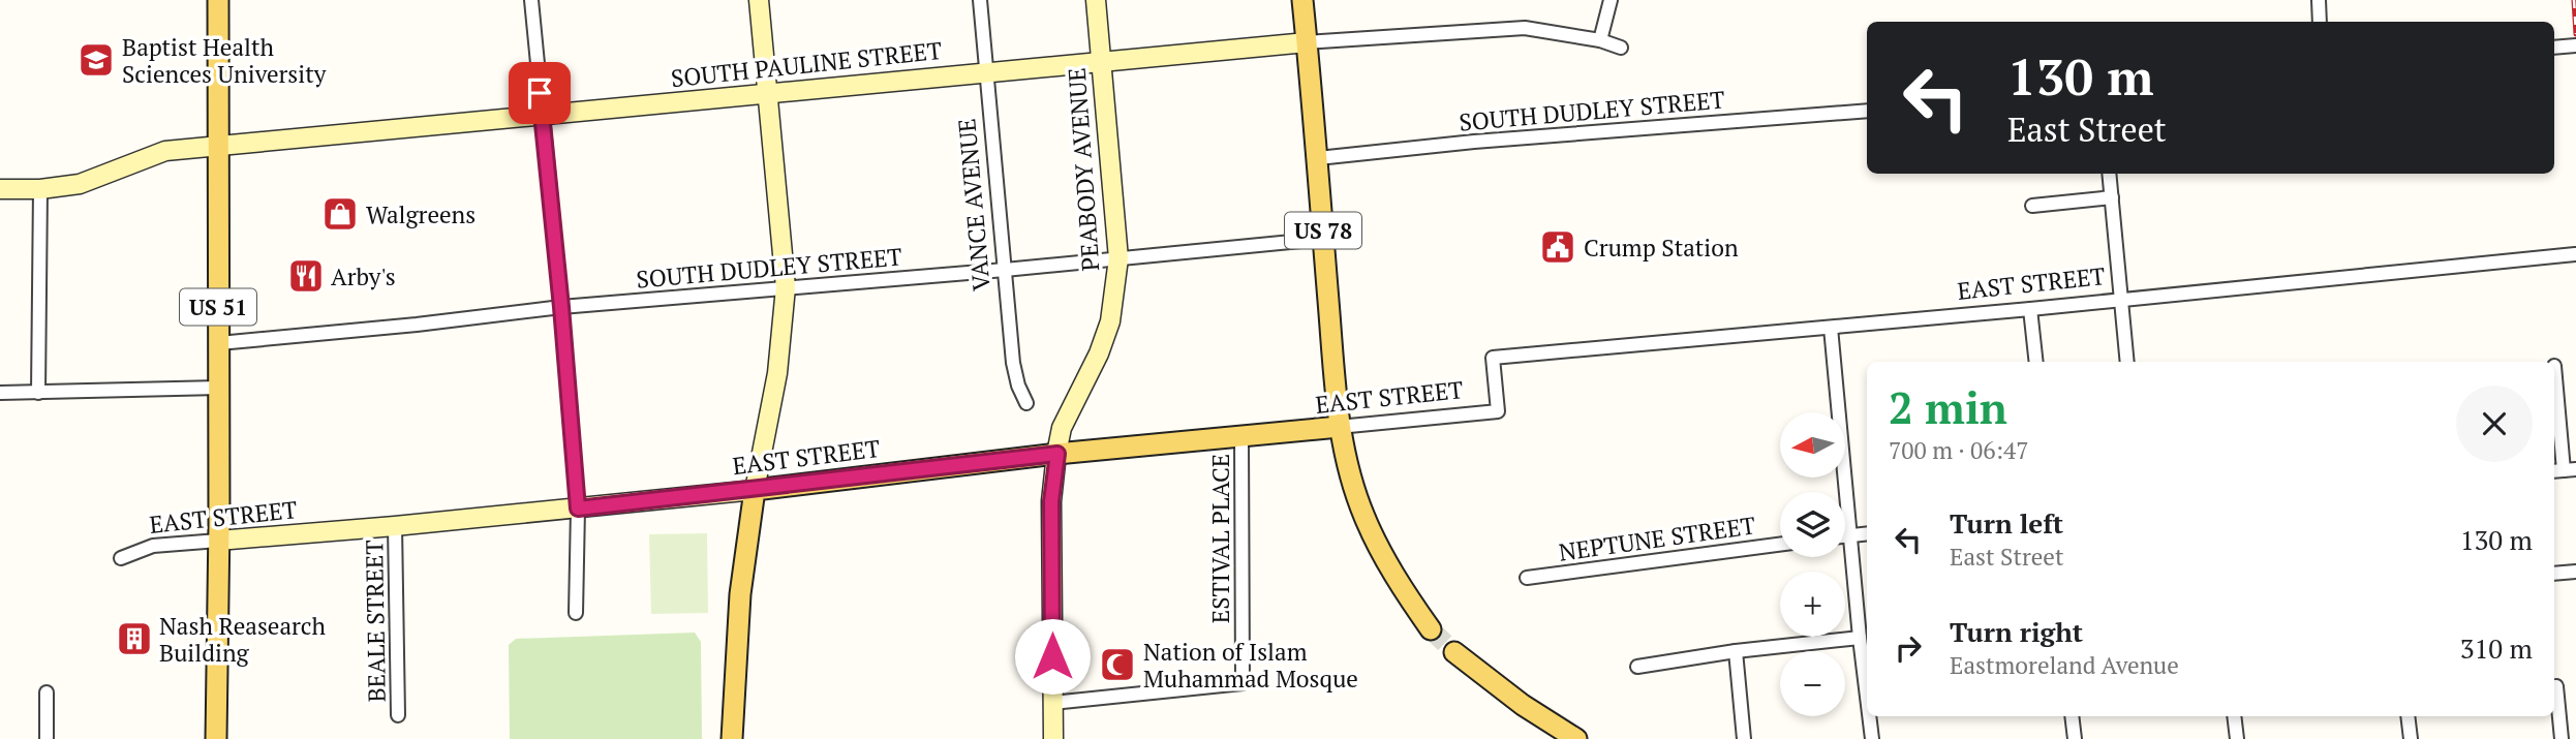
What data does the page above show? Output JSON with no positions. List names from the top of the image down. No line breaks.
{"streets":{"main road":["SOUTH PAULINE STREET","PEABODY AVENUE","US 78","EAST STREET","US 51"],"street":["SOUTH DUDLEY STREET","VANCE AVENUE","ESTIVAL PLACE","NEPTUNE STREET","BEALE STREET"]},"crossings":[["SOUTH PAULINE STREET","PEABODY AVENUE"],["SOUTH PAULINE STREET","VANCE AVENUE"],["SOUTH PAULINE STREET","US 78"],["SOUTH PAULINE STREET","US 51"],["SOUTH DUDLEY STREET","PEABODY AVENUE"],["SOUTH DUDLEY STREET","VANCE AVENUE"],["SOUTH DUDLEY STREET","US 78"],["SOUTH DUDLEY STREET","US 51"],["PEABODY AVENUE","EAST STREET"],["US 78","EAST STREET"],["EAST STREET","US 51"],["EAST STREET","ESTIVAL PLACE"],["EAST STREET","BEALE STREET"]],"places":{"school or university":["Baptist Health Sciences University"],"shop":["Walgreens"],"public building":["Crump Station"],"restaurant":["Arby's"],"building":["Nash Reasearch Building"],"mosque":["Nation of Islam Muhammad Mosque"]},"north":"left","page":{"turn":["130 m","East Street"],"heading":["2 min","700 m · 06:47"],"map_buttons":["+","−"],"list":[{"name":"Turn left","note":"East Street","value":"130 m"},{"name":"Turn right","note":"Eastmoreland Avenue","value":"310 m"}]}}
